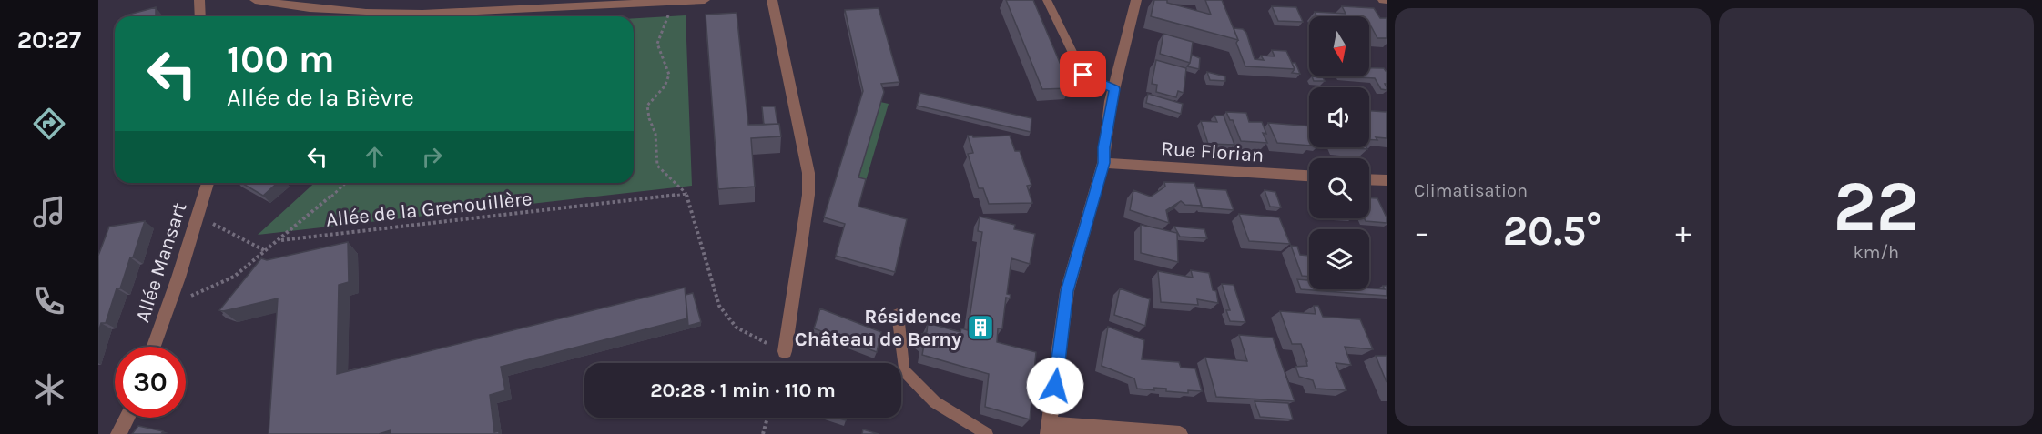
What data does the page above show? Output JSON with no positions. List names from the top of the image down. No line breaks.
{"streets":{"street":["Rue Florian","Allée Mansart"],"path":["Allée de la Grenouillère"]},"places":{"building":["Résidence Château de Berny"]},"north":"bottom","page":{"tabs":"20:27","tile":["Climatisation",["22","km/h"]],"turn":["100 m","Allée de la Bièvre"],"heat":["−","20.5°","+"],"limit":"30","trip":"20:28 · 1 min · 110 m"}}
